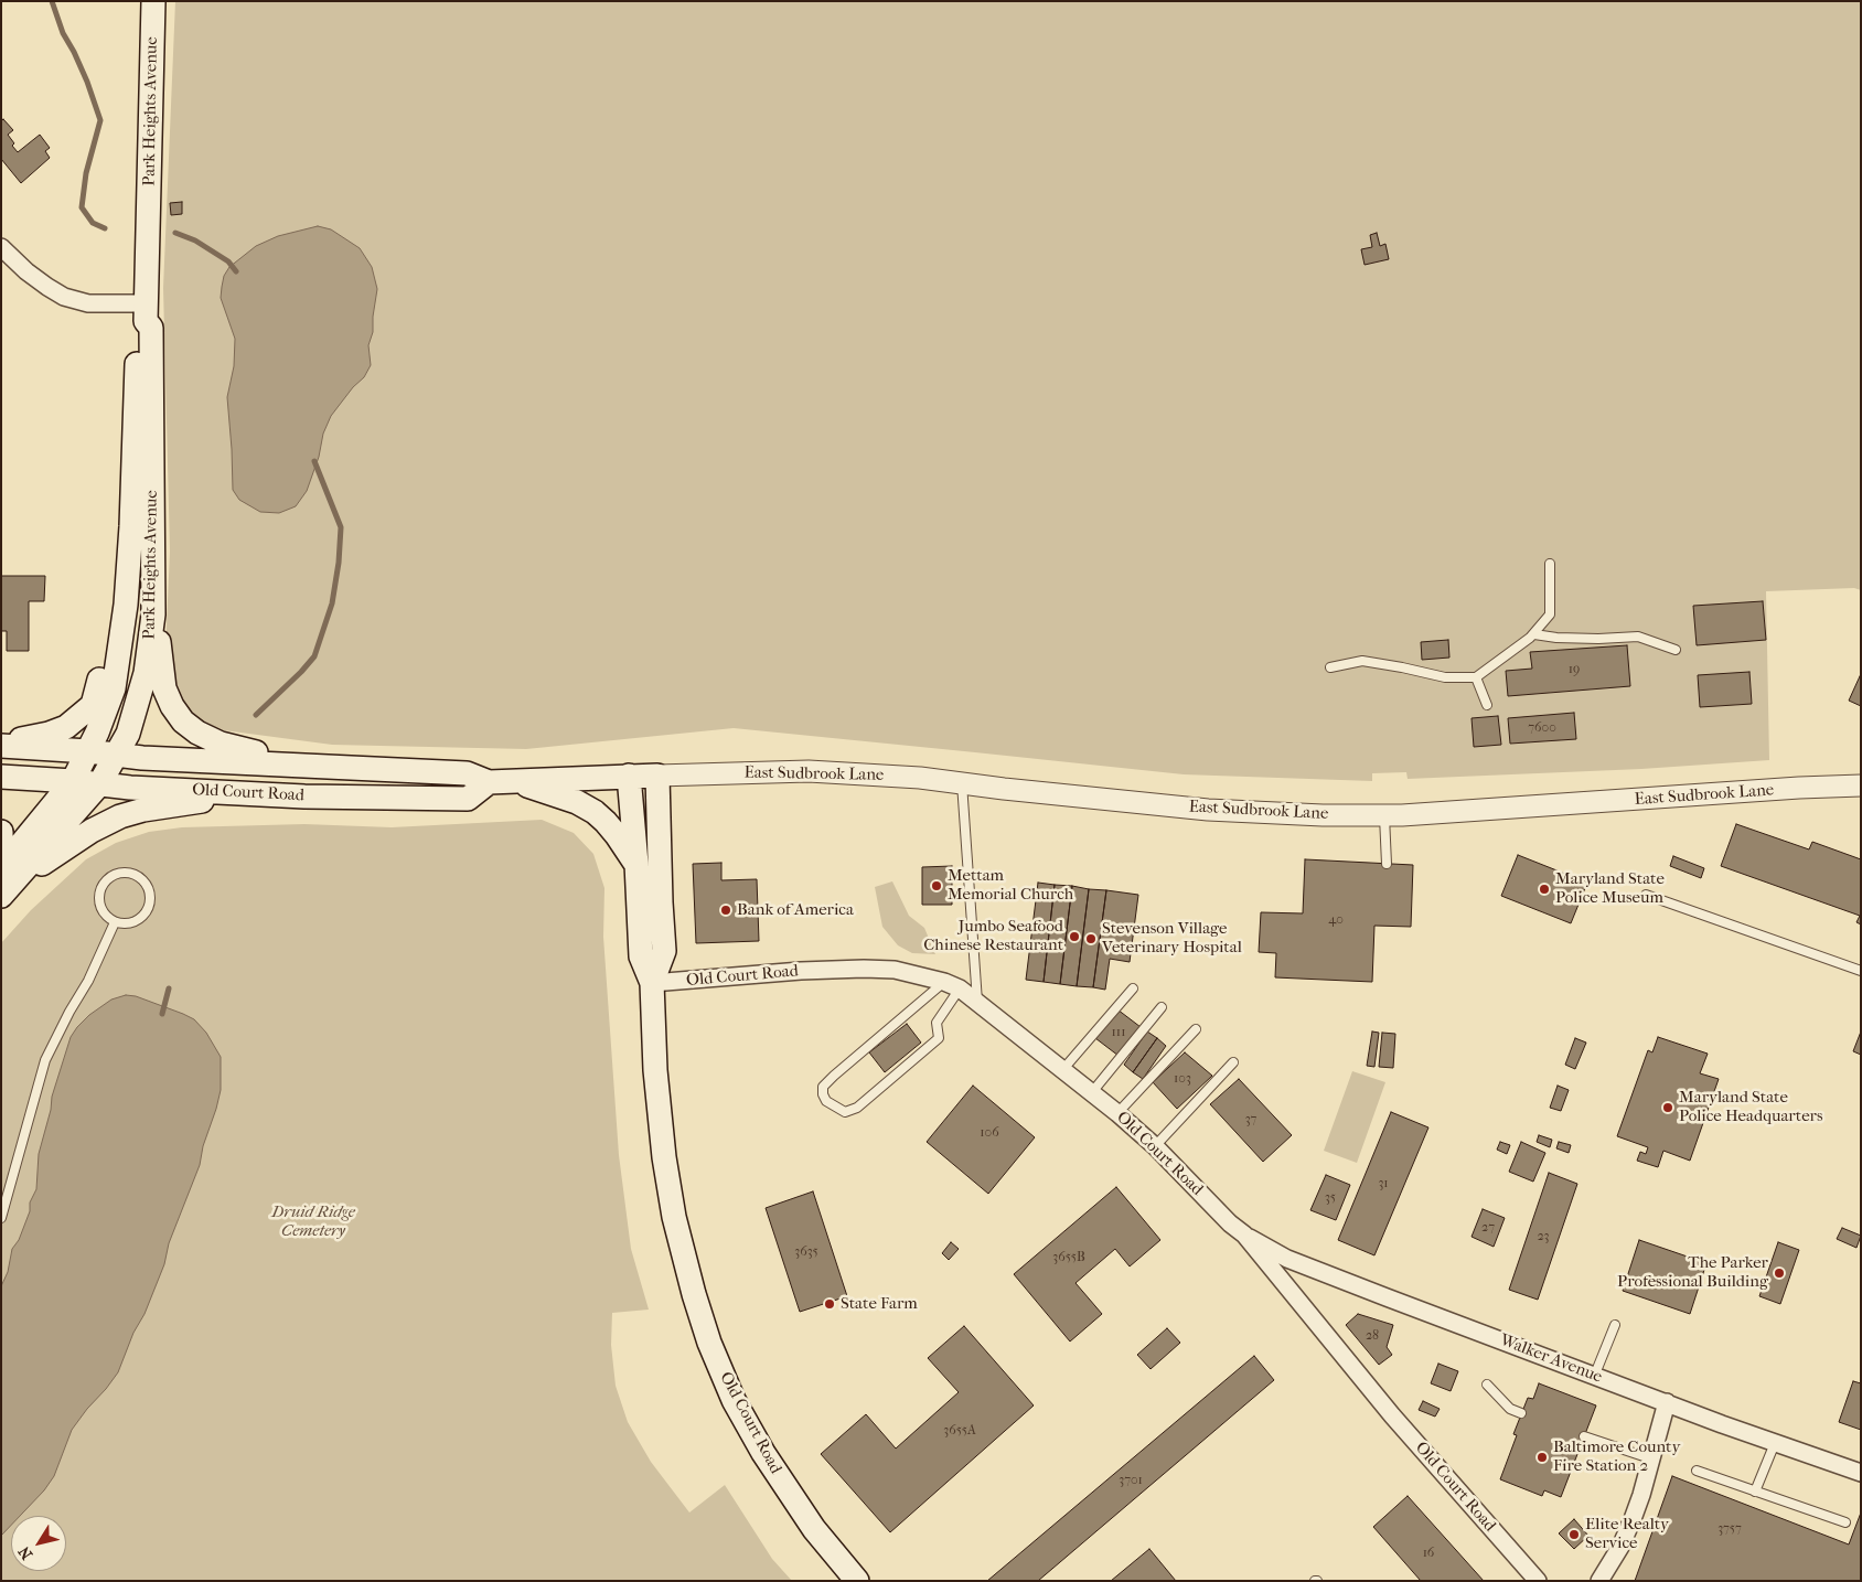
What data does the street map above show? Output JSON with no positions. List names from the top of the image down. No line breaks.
{"streets":{"main road":["Park Heights Avenue","Old Court Road"],"street":["East Sudbrook Lane","Walker Avenue"]},"crossings":[["Park Heights Avenue","Old Court Road"],["East Sudbrook Lane","Old Court Road"],["Old Court Road","Walker Avenue"]],"parks":["Druid Ridge Cemetery"],"places":["Mettam Memorial Church","Maryland State Police Museum","Bank of America","Jumbo Seafood Chinese Restaurant","Stevenson Village Veterinary Hospital","Maryland State Police Headquarters","The Parker Professional Building","State Farm","Baltimore County Fire Station 2","Elite Realty Service"],"house_numbers":["19","7600","40","111","103","37","106","31","35","27","23","3635","3655B","28","3655A","3701","3757","16"],"north":"bottom left"}
